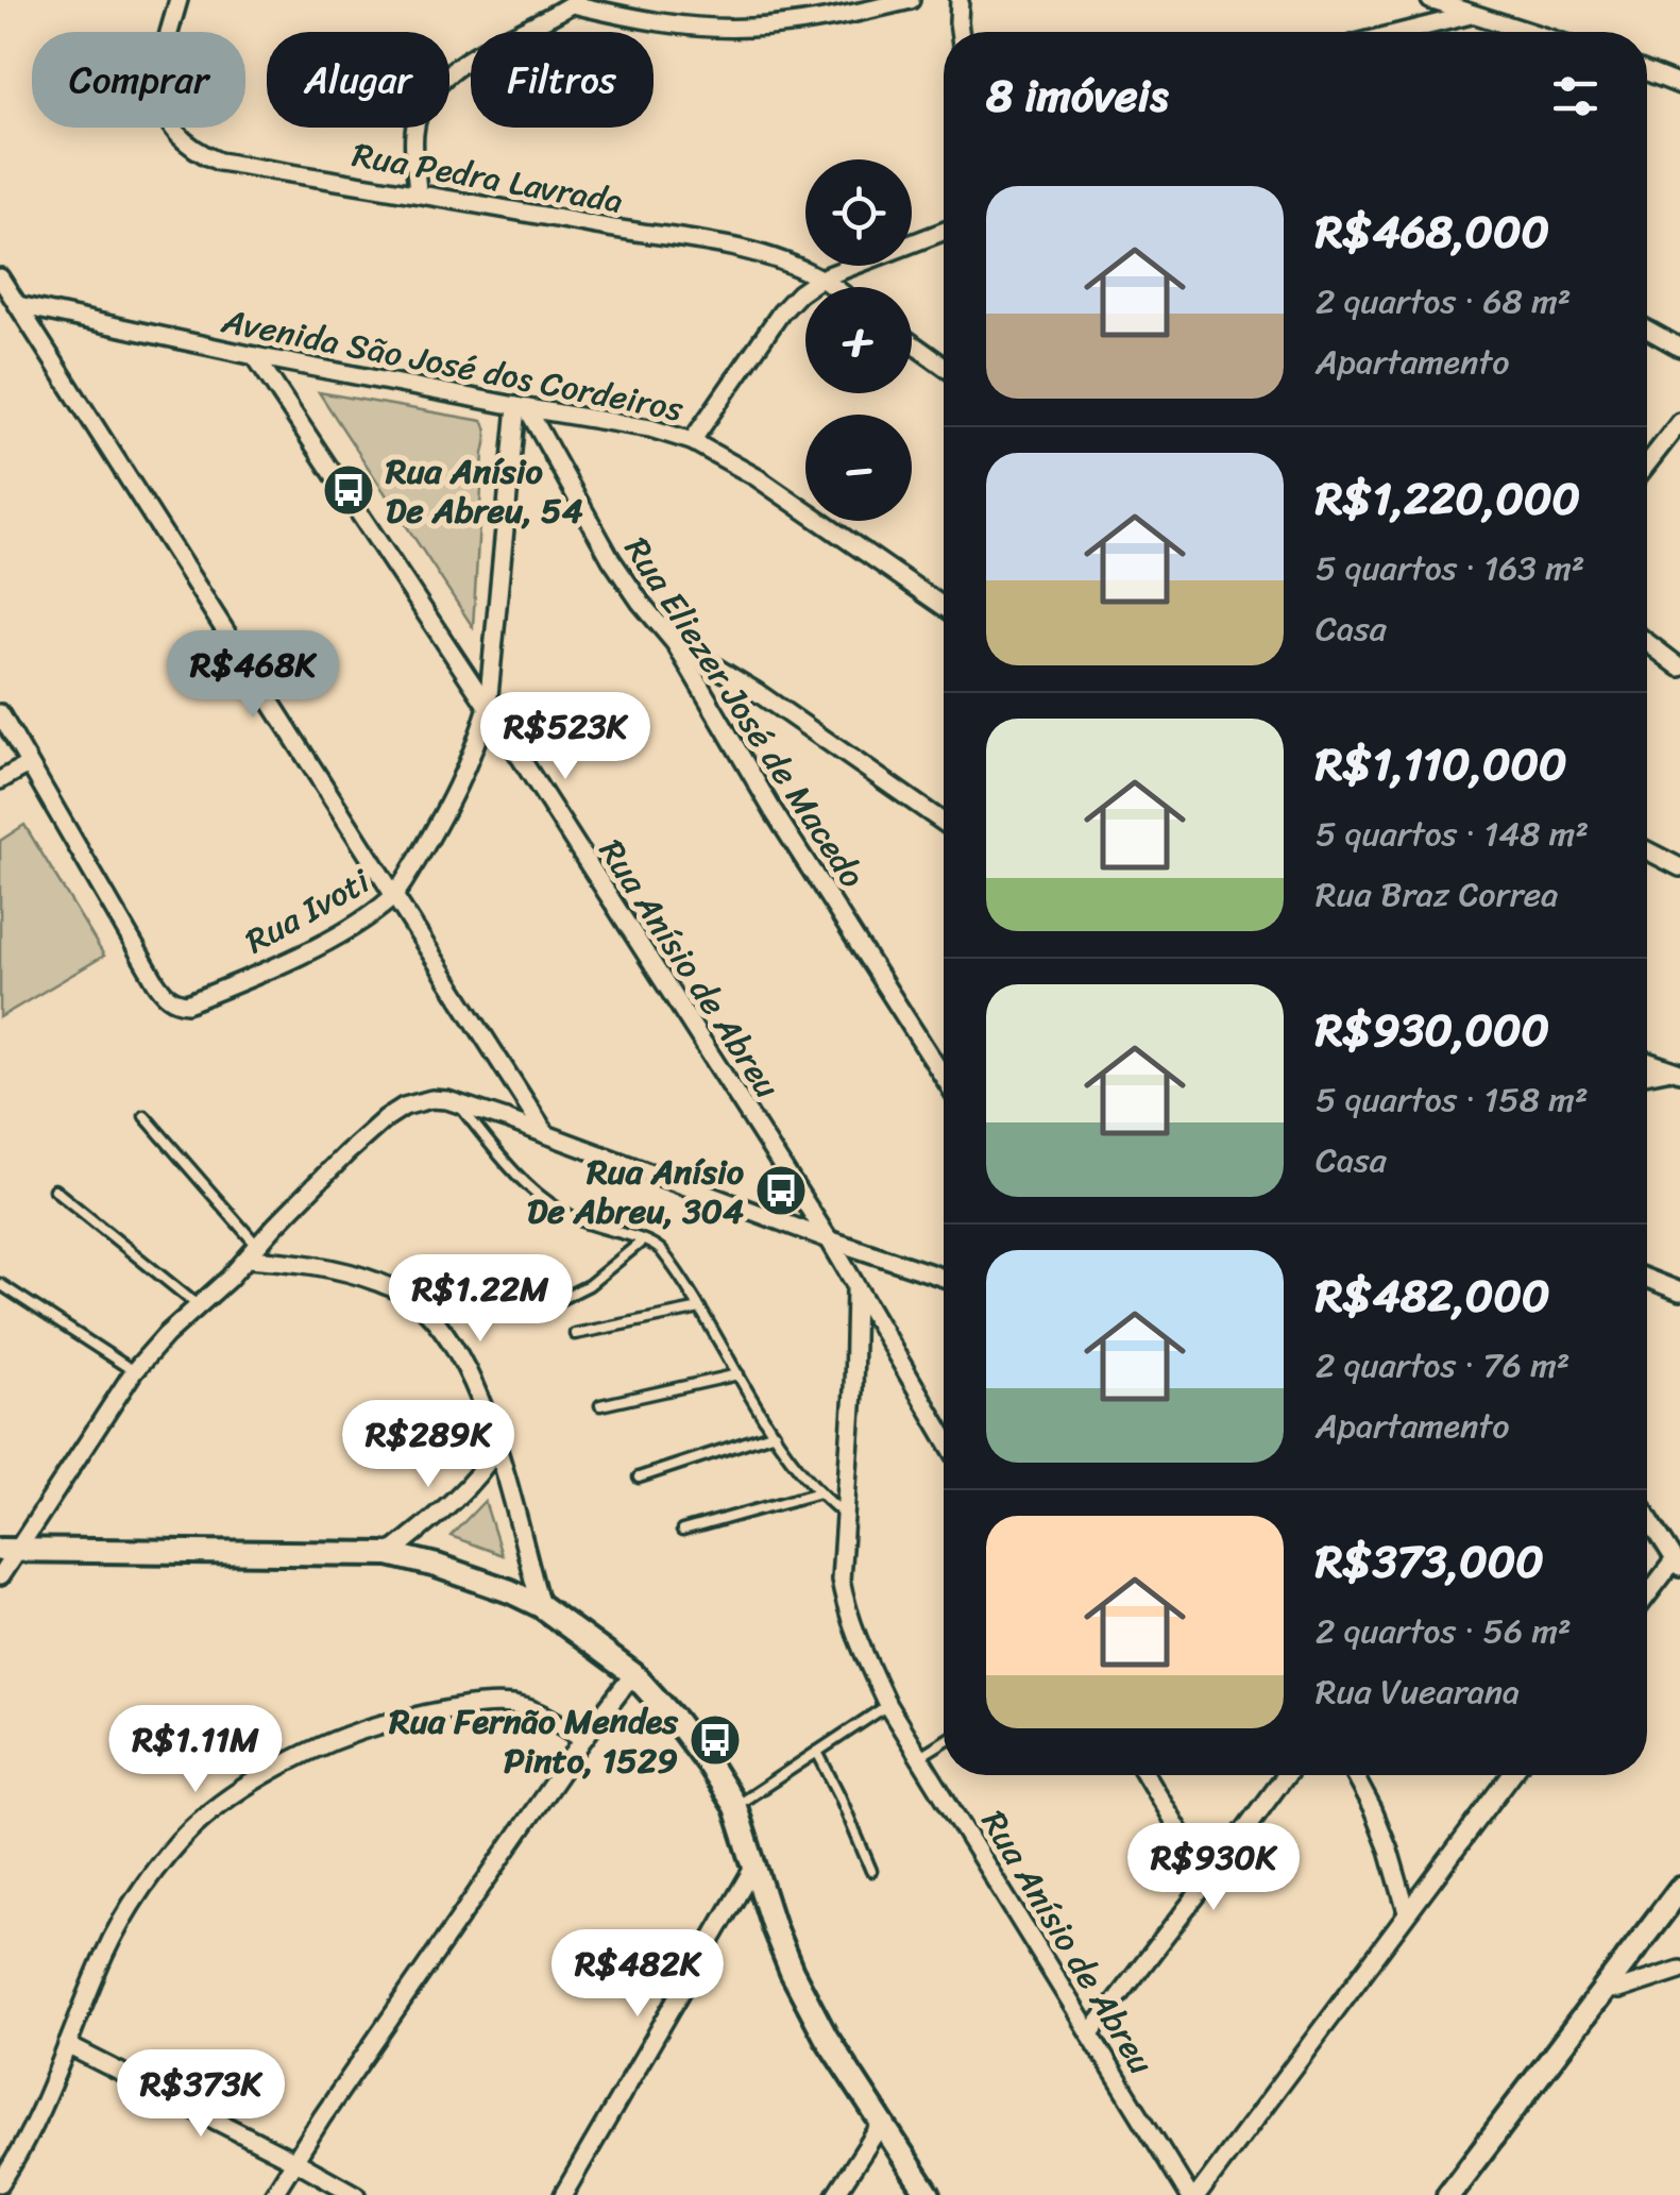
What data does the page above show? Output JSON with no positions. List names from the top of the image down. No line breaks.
{"streets":{"street":["Rua Pedra Lavrada","Avenida São José dos Cordeiros","Rua Eliezer José de Macedo","Rua Ivoti","Rua Anísio de Abreu"]},"crossings":[["Avenida São José dos Cordeiros","Rua Eliezer José de Macedo"],["Avenida São José dos Cordeiros","Rua Ivoti"],["Avenida São José dos Cordeiros","Rua Anísio de Abreu"],["Rua Eliezer José de Macedo","Rua Ivoti"],["Rua Ivoti","Rua Anísio de Abreu"]],"places":{"bus stop":["Rua Anísio De Abreu, 54","Rua Anísio De Abreu, 304","Rua Fernão Mendes Pinto, 1529"]},"page":{"chip":["Comprar","Alugar","Filtros"],"heading":"8 imóveis","map_buttons":["+","−"],"list":[{"name":"R$468,000","note":"2 quartos · 68 m² · Apartamento"},{"name":"R$1,220,000","note":"5 quartos · 163 m² · Casa"},{"name":"R$1,110,000","note":"5 quartos · 148 m² · Rua Braz Correa"},{"name":"R$930,000","note":"5 quartos · 158 m² · Casa"},{"name":"R$482,000","note":"2 quartos · 76 m² · Apartamento"},{"name":"R$373,000","note":"2 quartos · 56 m² · Rua Vuearana"}],"price":["R$468K","R$523K","R$1.22M","R$289K","R$1.11M","R$930K","R$482K","R$373K"]}}
